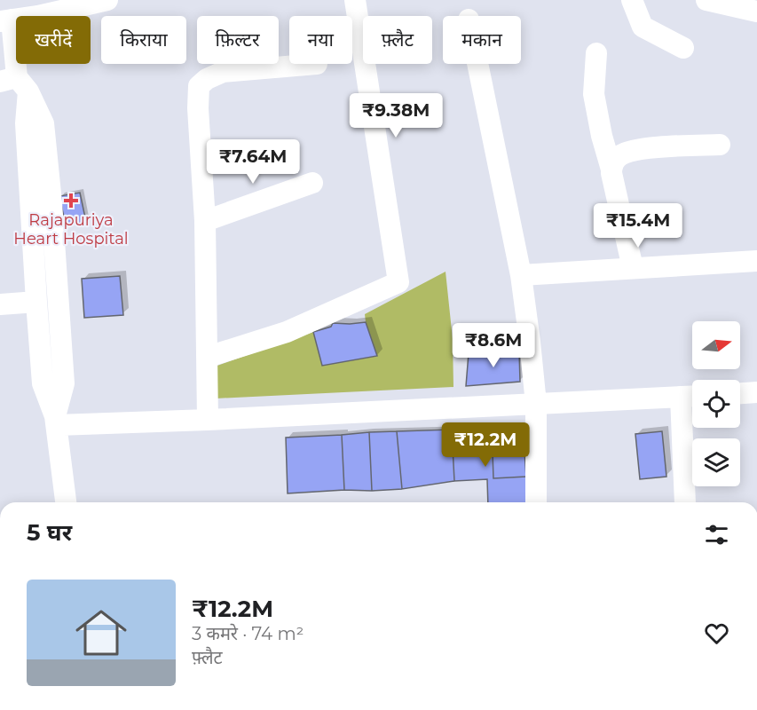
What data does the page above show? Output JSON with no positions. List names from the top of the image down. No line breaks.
{"places":{"health":["Rajapuriya Heart Hospital"]},"north":"right","page":{"chip":["खरीदें","किराया","फ़िल्टर","नया","फ़्लैट","मकान"],"price":["₹9.38M","₹7.64M","₹15.4M","₹8.6M","₹12.2M"],"heading":"5 घर","list":[{"name":"₹12.2M","note":"3 कमरे · 74 m² · फ़्लैट"}]}}
